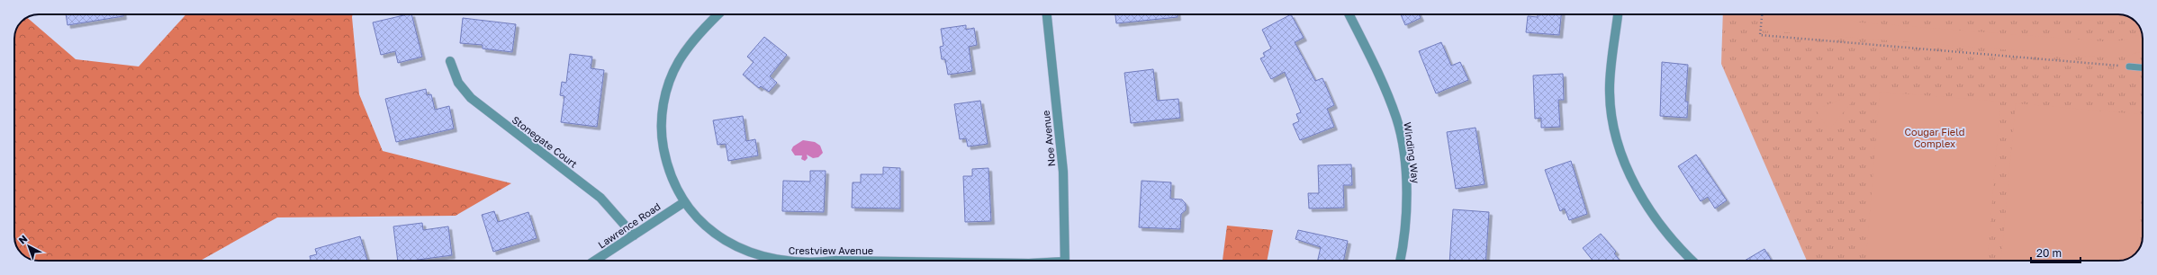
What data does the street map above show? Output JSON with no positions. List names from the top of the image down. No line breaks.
{"streets":{"street":["Noe Avenue","Stonegate Court","Winding Way","Lawrence Road","Crestview Avenue"]},"crossings":[["Stonegate Court","Lawrence Road"],["Lawrence Road","Crestview Avenue"]],"parks":["Cougar Field Complex"],"scale_bar":"20 m","north":"top left"}
